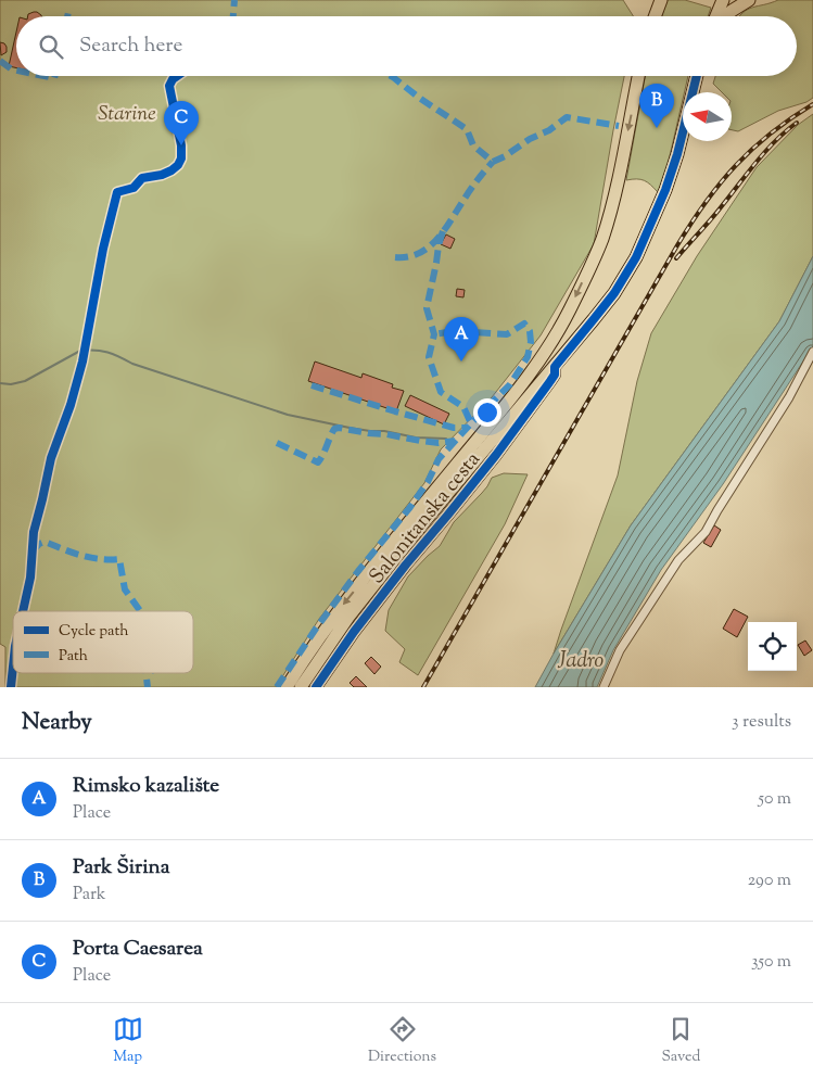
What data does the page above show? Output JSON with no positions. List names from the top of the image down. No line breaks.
{"streets":{"main road":["Salonitanska cesta"]},"water":["Jadro"],"parks":["Starine"],"legend":["Cycle path","Path"],"north":"left","page":{"search":"Search here","pins":["B","C","A"],"heading":["Nearby","3 results"],"list":[{"mark":"A","name":"Rimsko kazalište","note":"Place","value":"50 m"},{"mark":"B","name":"Park Širina","note":"Park","value":"290 m"},{"mark":"C","name":"Porta Caesarea","note":"Place","value":"350 m"}],"nav":["Map","Directions","Saved"]}}
